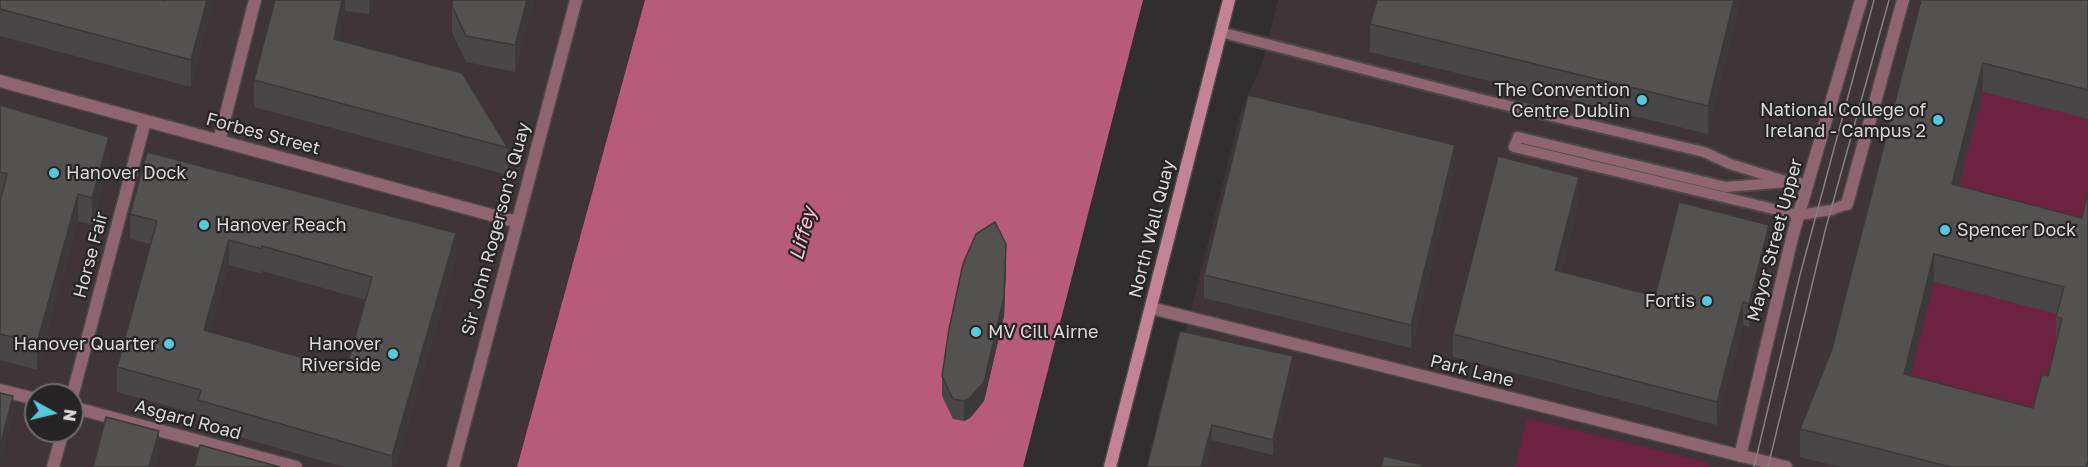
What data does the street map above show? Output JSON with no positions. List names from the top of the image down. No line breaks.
{"streets":{"main road":["North Wall Quay"],"street":["Forbes Street","Sir John Rogerson's Quay","Mayor Street Upper","Horse Fair","Park Lane","Asgard Road"]},"crossings":[["Forbes Street","Sir John Rogerson's Quay"],["Forbes Street","Horse Fair"],["North Wall Quay","Park Lane"],["Mayor Street Upper","Park Lane"]],"water":["Liffey"],"places":["The Convention Centre Dublin","National College of Ireland - Campus 2","Hanover Dock","Hanover Reach","Spencer Dock","Fortis","MV Cill Airne","Hanover Quarter","Hanover Riverside"],"north":"right"}
